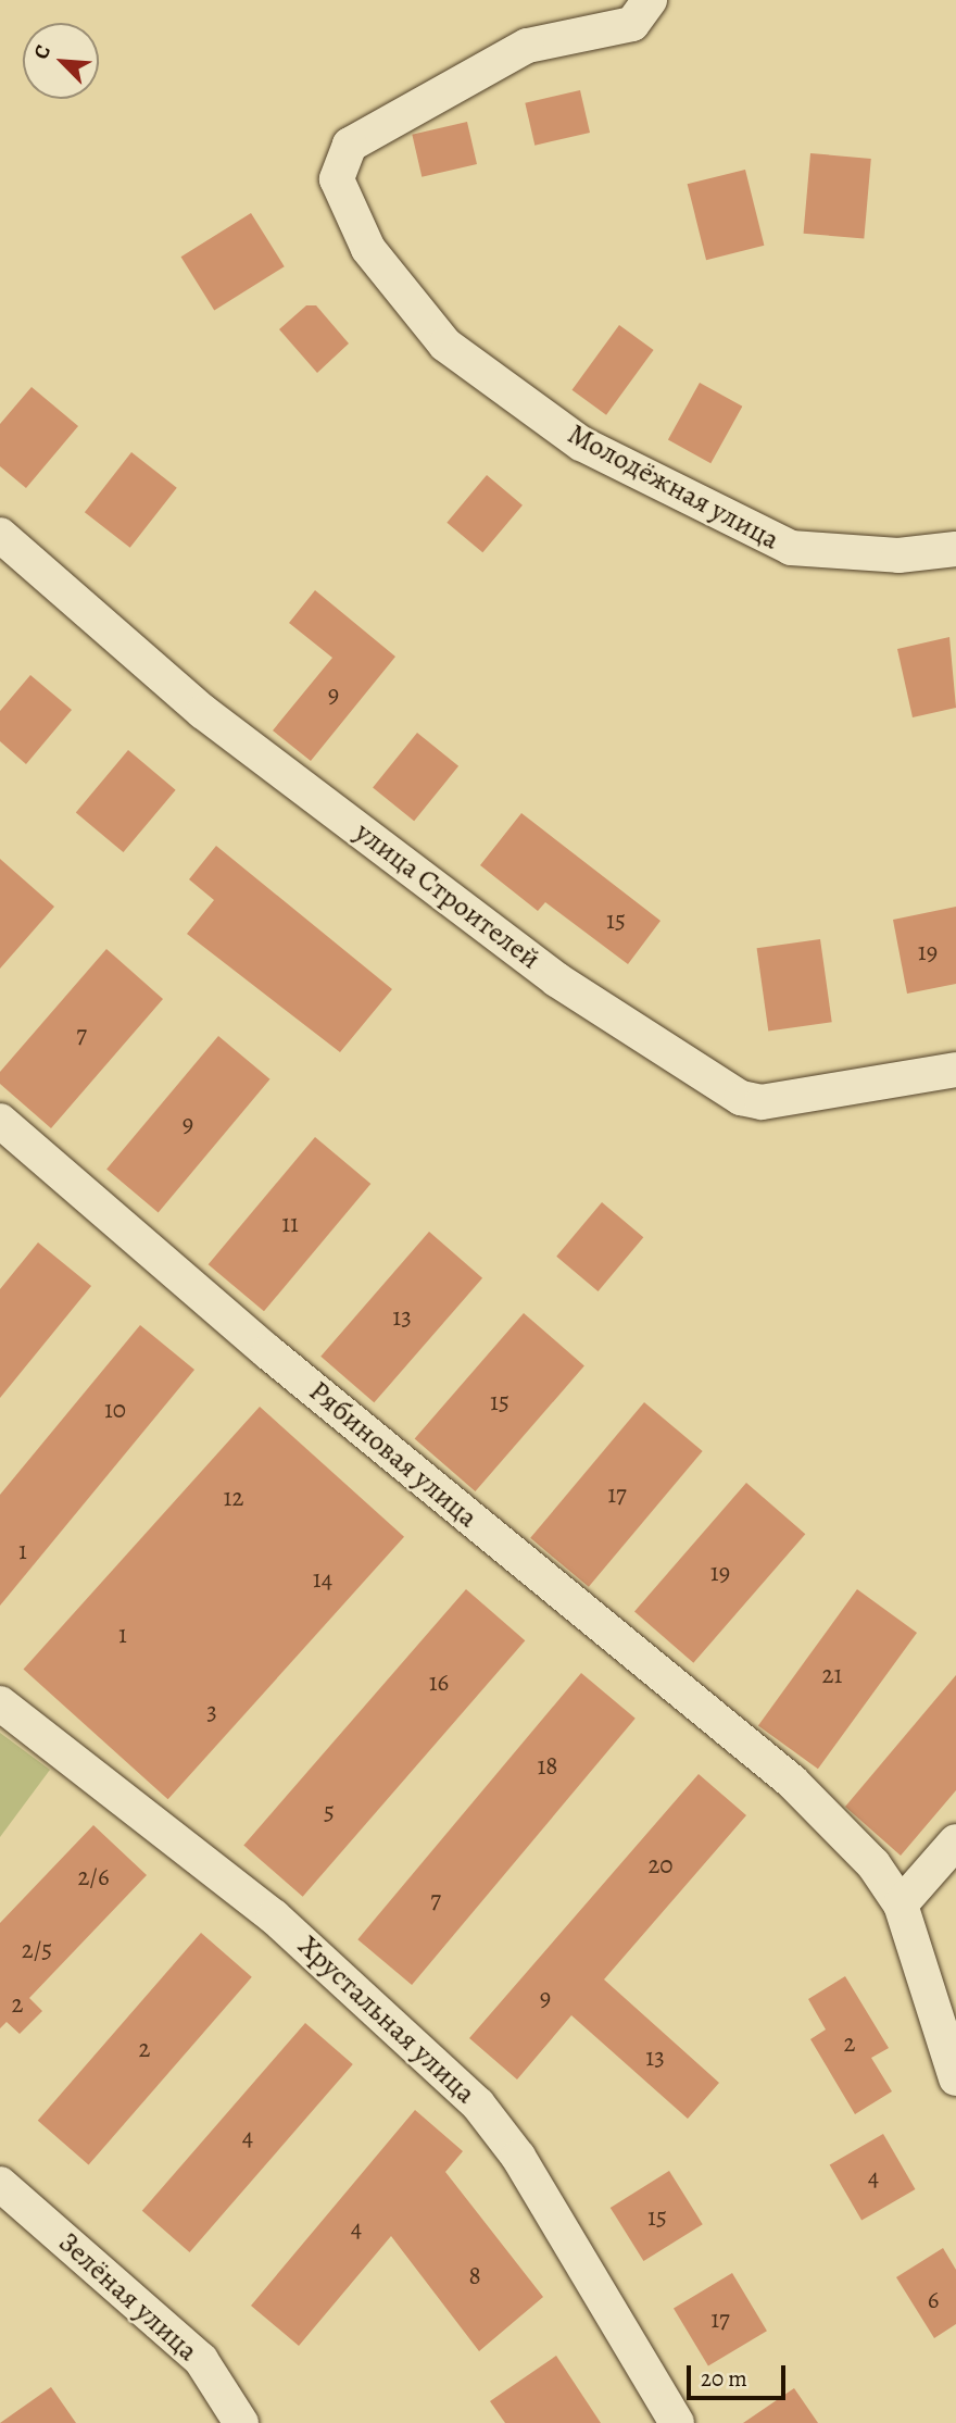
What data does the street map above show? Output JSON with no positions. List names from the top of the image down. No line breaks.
{"streets":{"street":["Молодёжная улица","улица Строителей","Рябиновая улица","Хрустальная улица","Зелёная улица"]},"house_numbers":["9","15","19","7","9","11","13","15","10","17","12","1","19","14","1","21","16","3","18","5","20","2/6","7","2/5","9","2","2","2","13","4","4","15","4","8","6","17"],"scale_bar":"20 m","north":"top left"}
